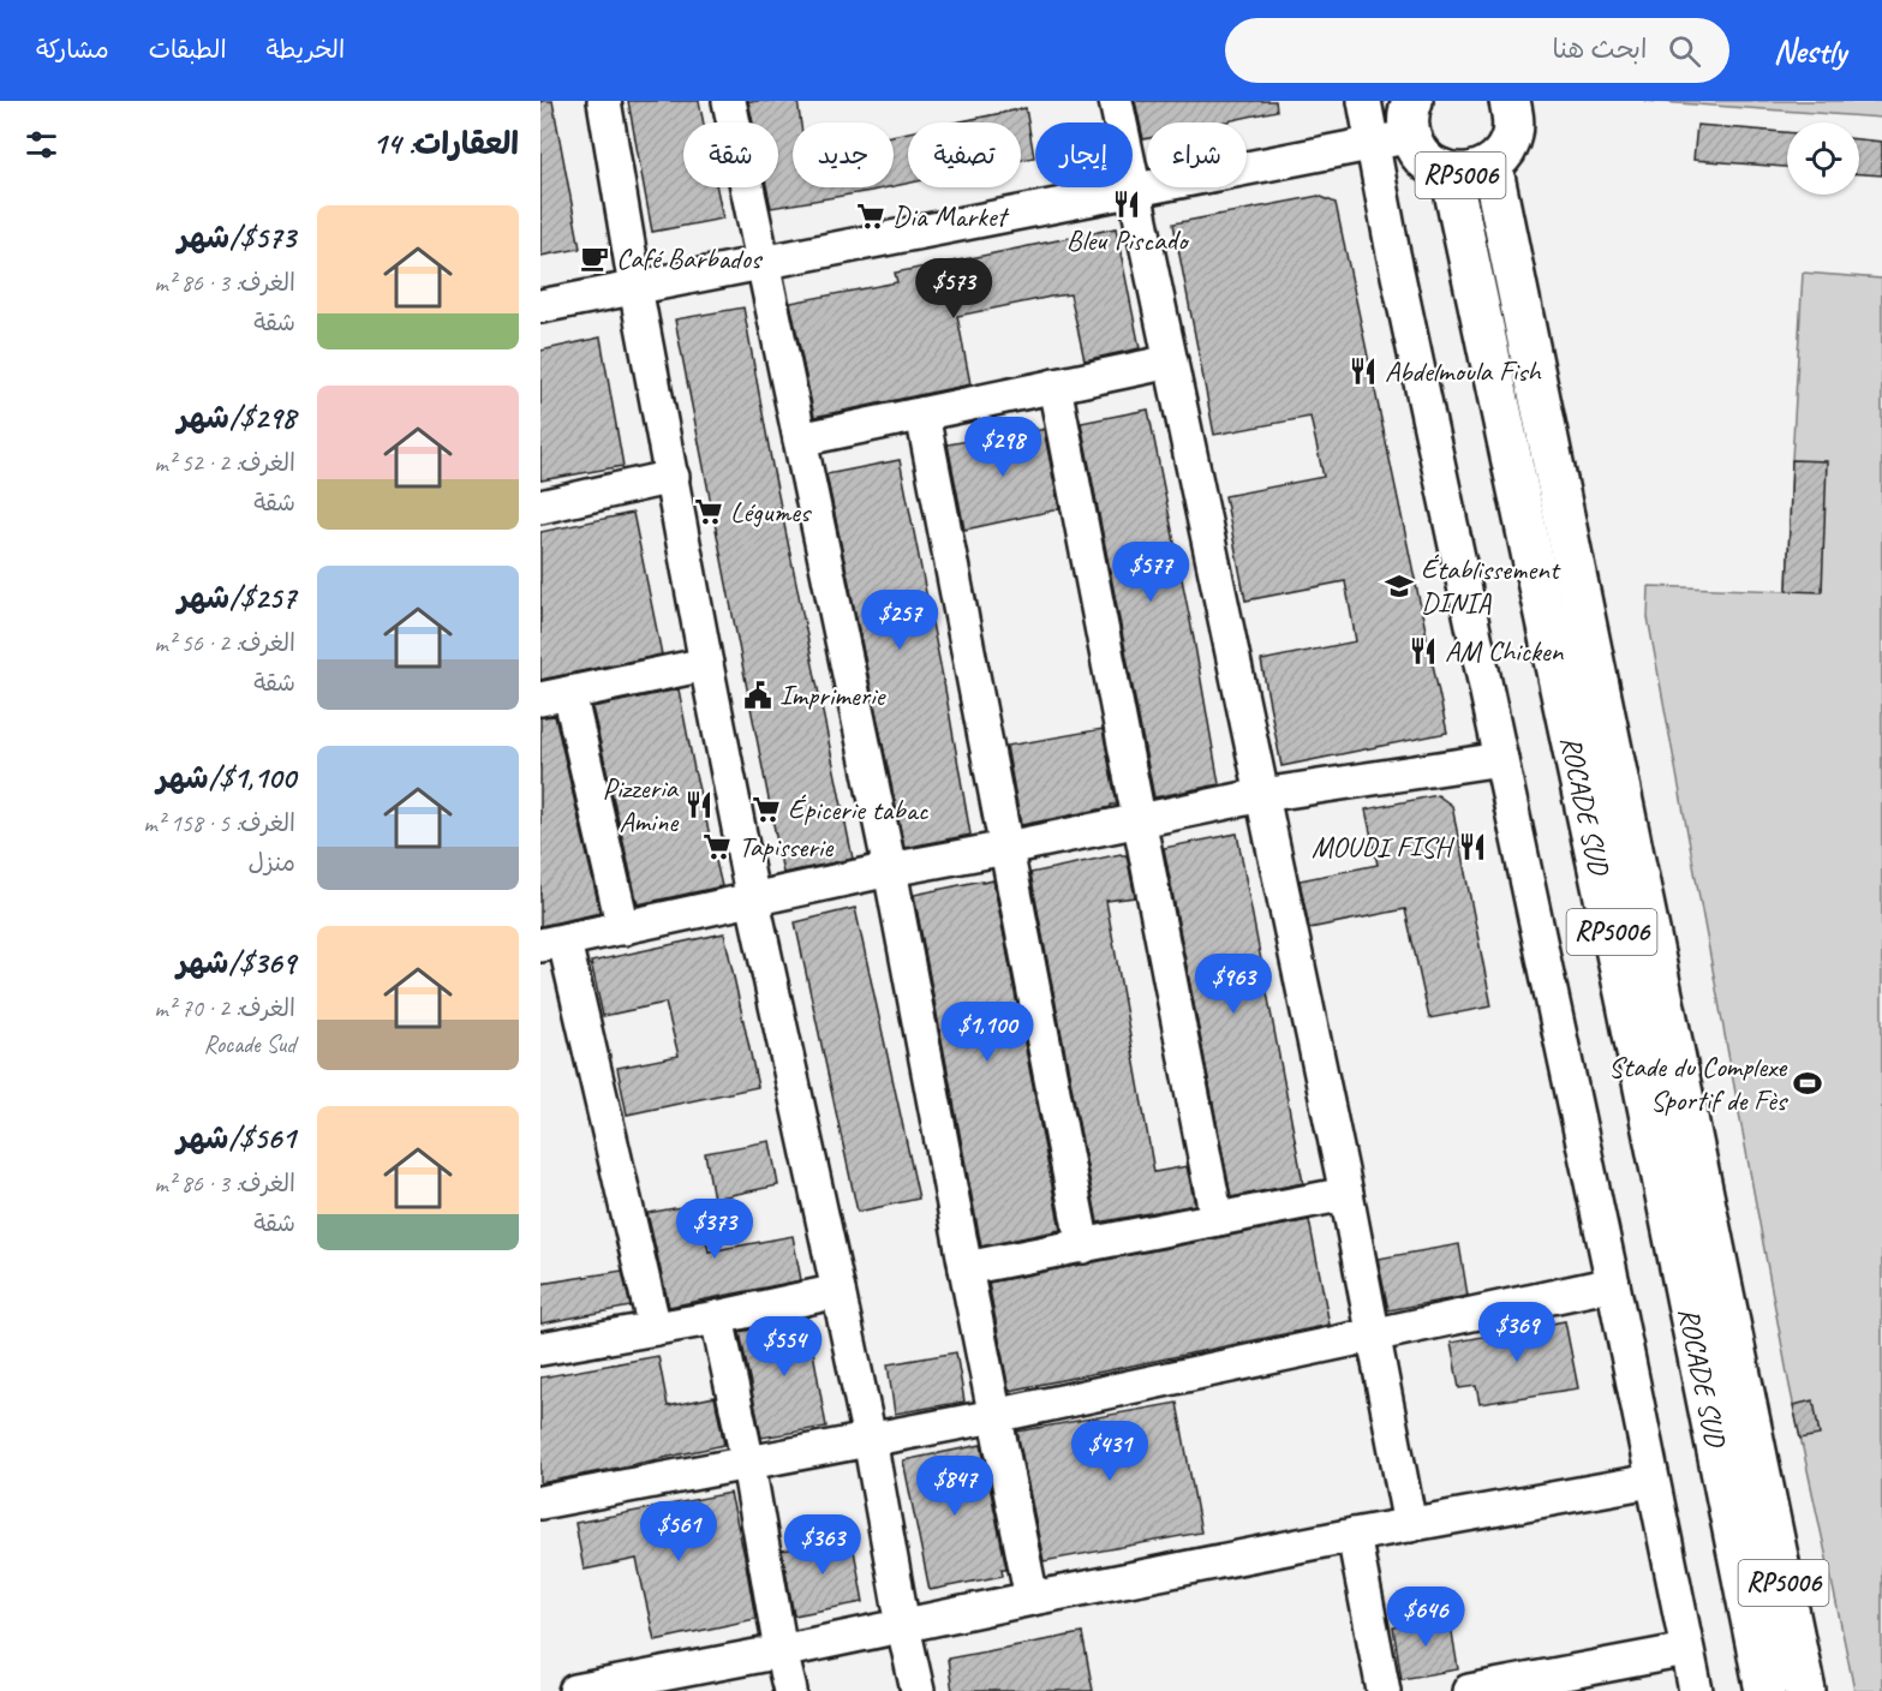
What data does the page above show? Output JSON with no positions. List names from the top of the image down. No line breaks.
{"streets":{"highway":["RP5006","ROCADE SUD"]},"crossings":[["RP5006","ROCADE SUD"]],"places":{"restaurant":["Bleu Piscado","Abdelmoula Fish","AM Chicken","Pizzeria Amine","MOUDI FISH"],"supermarket":["Dia Market","Légumes","Épicerie tabac","Tapisserie"],"cafe":["Café Barbados"],"school or university":["Établissement DINIA"],"public building":["Imprimerie"],"sports":["Stade du Complexe Sportif de Fès"]},"page":{"header":"Nestly","search":"ابحث هنا","nav":["الخريطة","الطبقات","مشاركة"],"heading":"العقارات: 14","chip":["شراء","إيجار","تصفية","جديد","شقة"],"list":[{"name":"$573/شهر","note":"الغرف: 3 · 86 m² · شقة"},{"name":"$298/شهر","note":"الغرف: 2 · 52 m² · شقة"},{"name":"$257/شهر","note":"الغرف: 2 · 56 m² · شقة"},{"name":"$1,100/شهر","note":"الغرف: 5 · 158 m² · منزل"},{"name":"$369/شهر","note":"الغرف: 2 · 70 m² · Rocade Sud"},{"name":"$561/شهر","note":"الغرف: 3 · 86 m² · شقة"}],"price":["$573","$298","$577","$257","$963","$1,100","$373","$369","$554","$431","$847","$561","$363","$646"]}}
